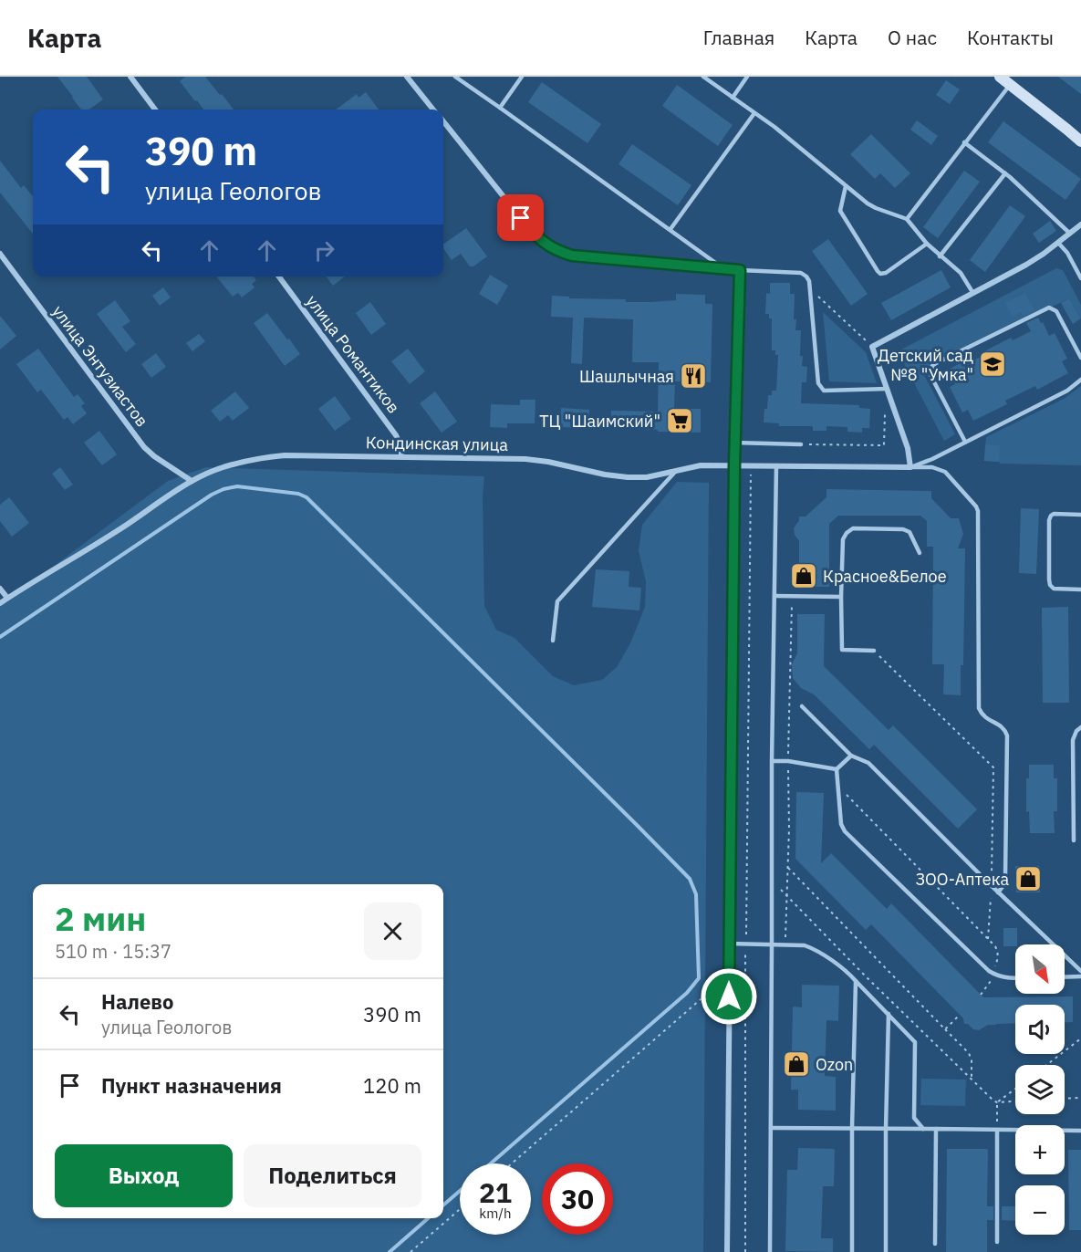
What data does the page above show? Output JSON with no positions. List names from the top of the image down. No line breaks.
{"streets":{"street":["улица Романтиков","улица Энтузиастов","Кондинская улица"]},"crossings":[["улица Романтиков","Кондинская улица"],["улица Энтузиастов","Кондинская улица"]],"places":{"school or university":["Детский сад №8 \"Умка\""],"restaurant":["Шашлычная"],"supermarket":["ТЦ \"Шаимский\""],"shop":["Красное&Белое","ЗОО-Аптека","Ozon"]},"north":"bottom right","page":{"header":"Карта","nav":["Главная","Карта","О нас","Контакты"],"turn":["390 m","улица Геологов"],"heading":["2 мин","510 m · 15:37"],"map_buttons":["+","−"],"list":[{"name":"Налево","note":"улица Геологов","value":"390 m"},{"name":"Пункт назначения","value":"120 m"}],"buttons":["Выход","Поделиться"],"speed":"21 km/h","limit":"30"}}
